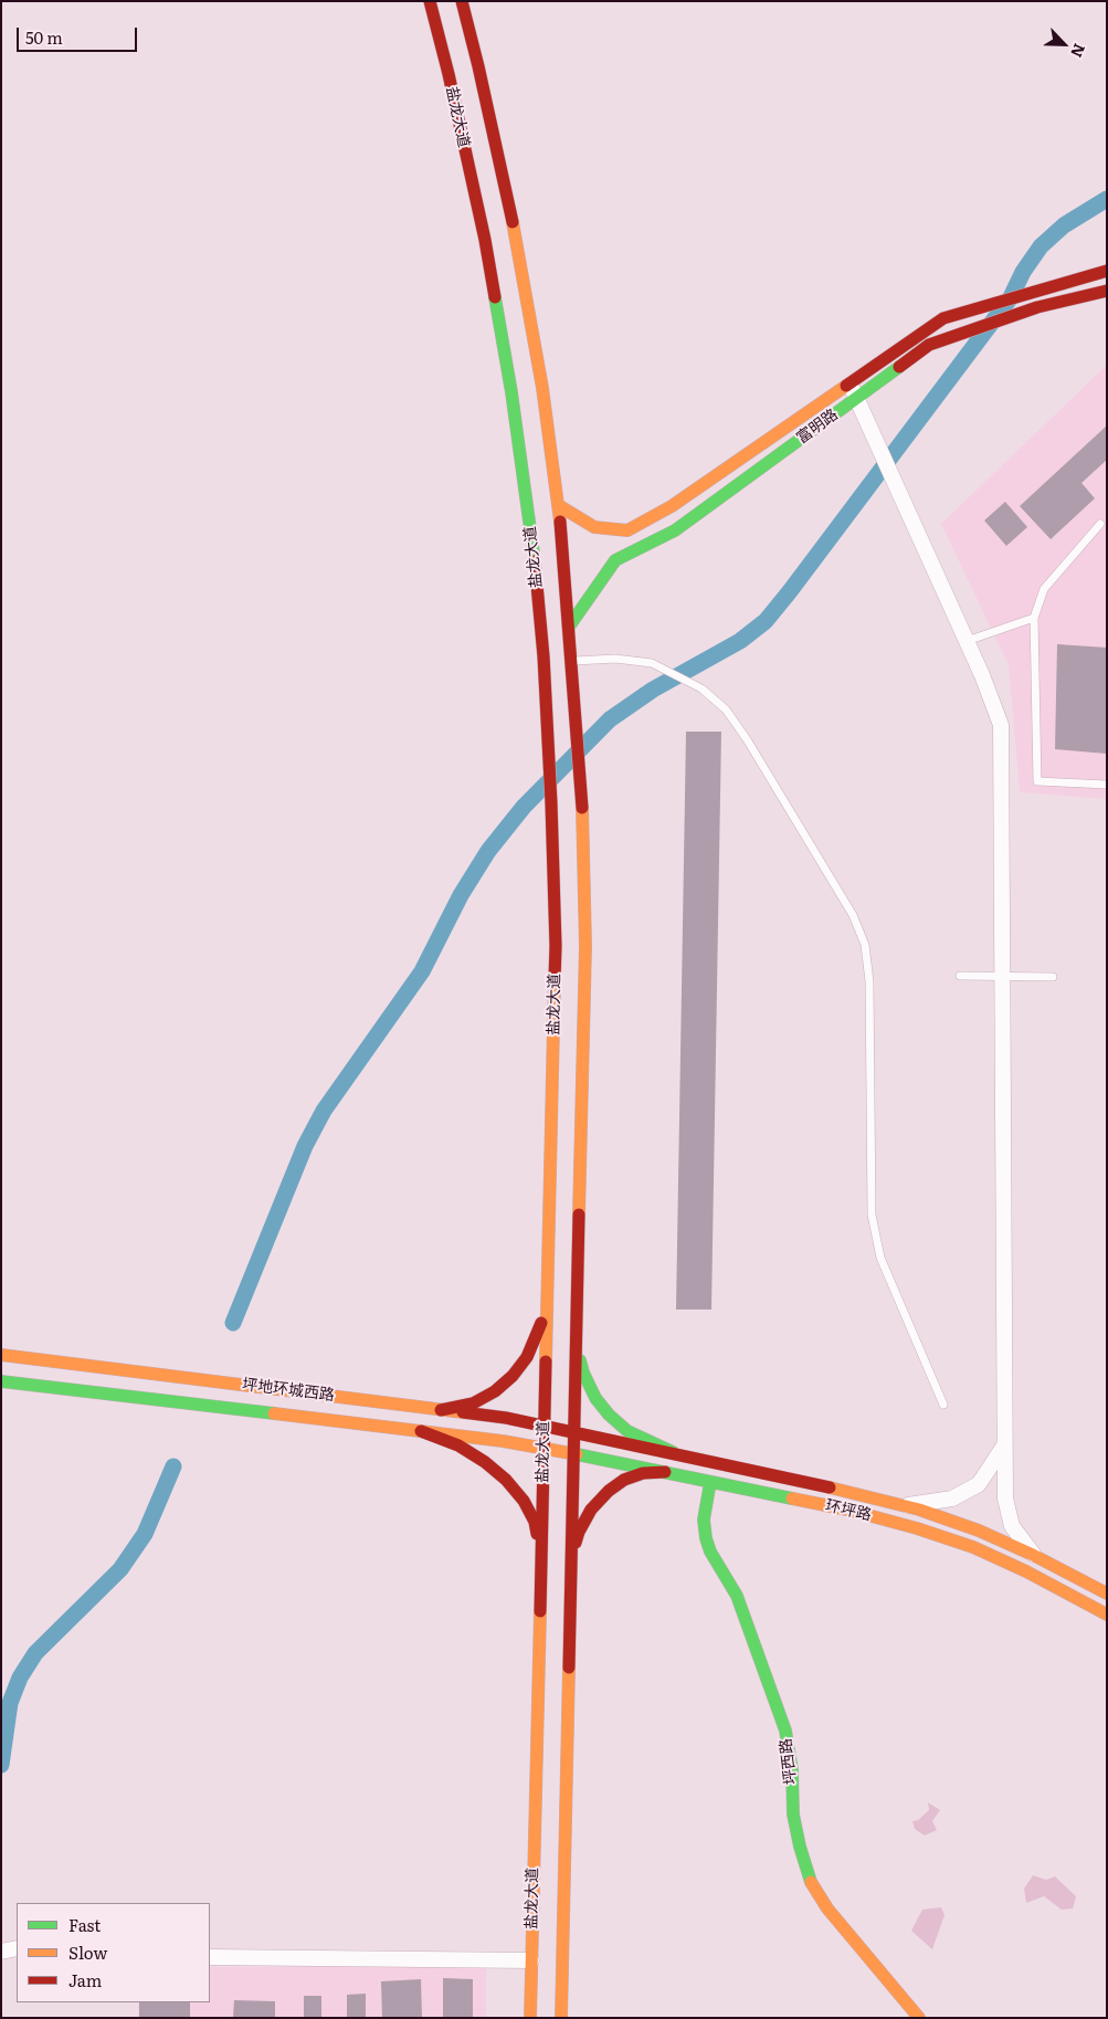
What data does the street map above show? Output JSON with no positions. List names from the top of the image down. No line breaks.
{"streets":{"main road":["盐龙大道","富明路","坪地环城西路","环坪路","坪西路"]},"crossings":[["盐龙大道","富明路"],["盐龙大道","坪地环城西路"],["盐龙大道","环坪路"],["坪地环城西路","环坪路"],["环坪路","坪西路"]],"legend":["Fast","Slow","Jam"],"scale_bar":"50 m","north":"bottom right"}
